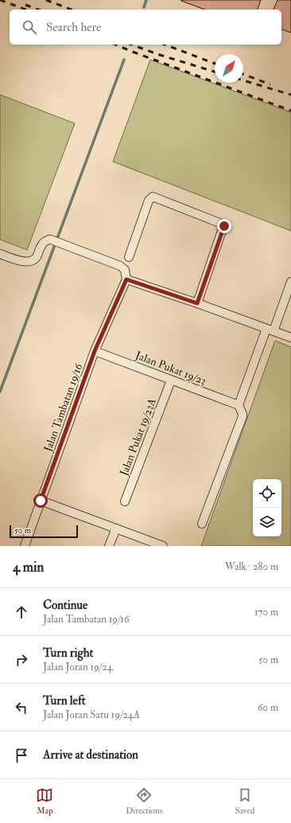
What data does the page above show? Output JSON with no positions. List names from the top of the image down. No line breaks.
{"streets":{"street":["Jalan Pukat 19/23","Jalan Tambatan 19/16","Jalan Pukat 19/23A"]},"crossings":[["Jalan Pukat 19/23","Jalan Tambatan 19/16"],["Jalan Pukat 19/23","Jalan Pukat 19/23A"]],"scale_bar":"50 m","north":"top right","page":{"search":"Search here","scale":"50 m","heading":["4 min","Walk · 280 m"],"list":[["Continue","Jalan Tambatan 19/16","170 m"],["Turn right","Jalan Joran 19/24","50 m"],["Turn left","Jalan Joran Satu 19/24A","60 m"],"Arrive at destination"],"nav":["Map","Directions","Saved"]}}
